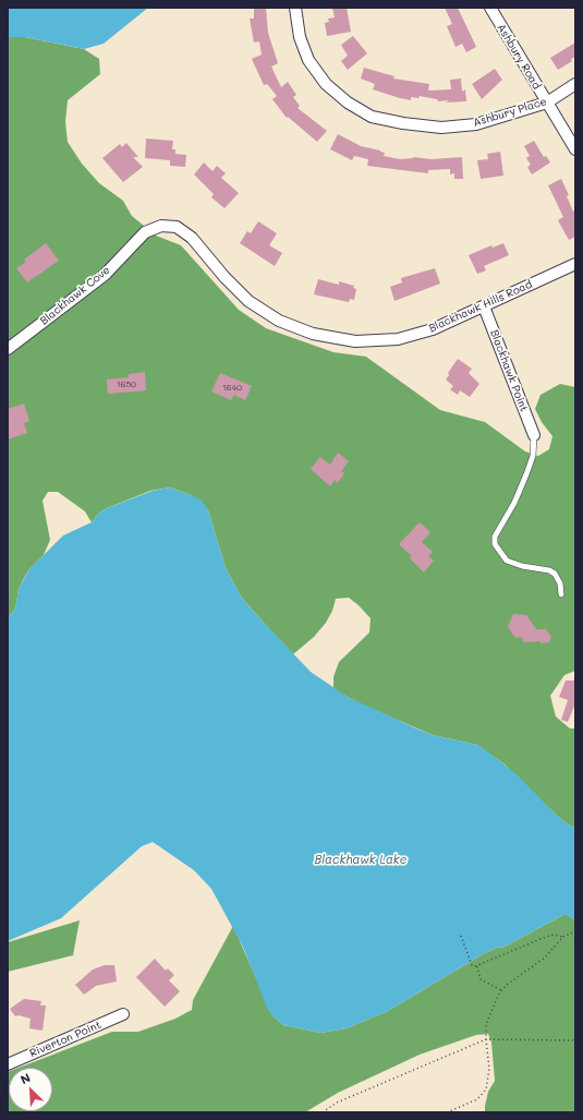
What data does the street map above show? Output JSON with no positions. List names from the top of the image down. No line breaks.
{"streets":{"street":["Ashbury Road","Ashbury Place","Blackhawk Cove","Blackhawk Hills Road","Blackhawk Point","Riverton Point"]},"crossings":[["Ashbury Road","Ashbury Place"],["Blackhawk Cove","Blackhawk Hills Road"],["Blackhawk Hills Road","Blackhawk Point"]],"water":["Blackhawk Lake"],"house_numbers":["1650","1640"],"north":"top left"}
